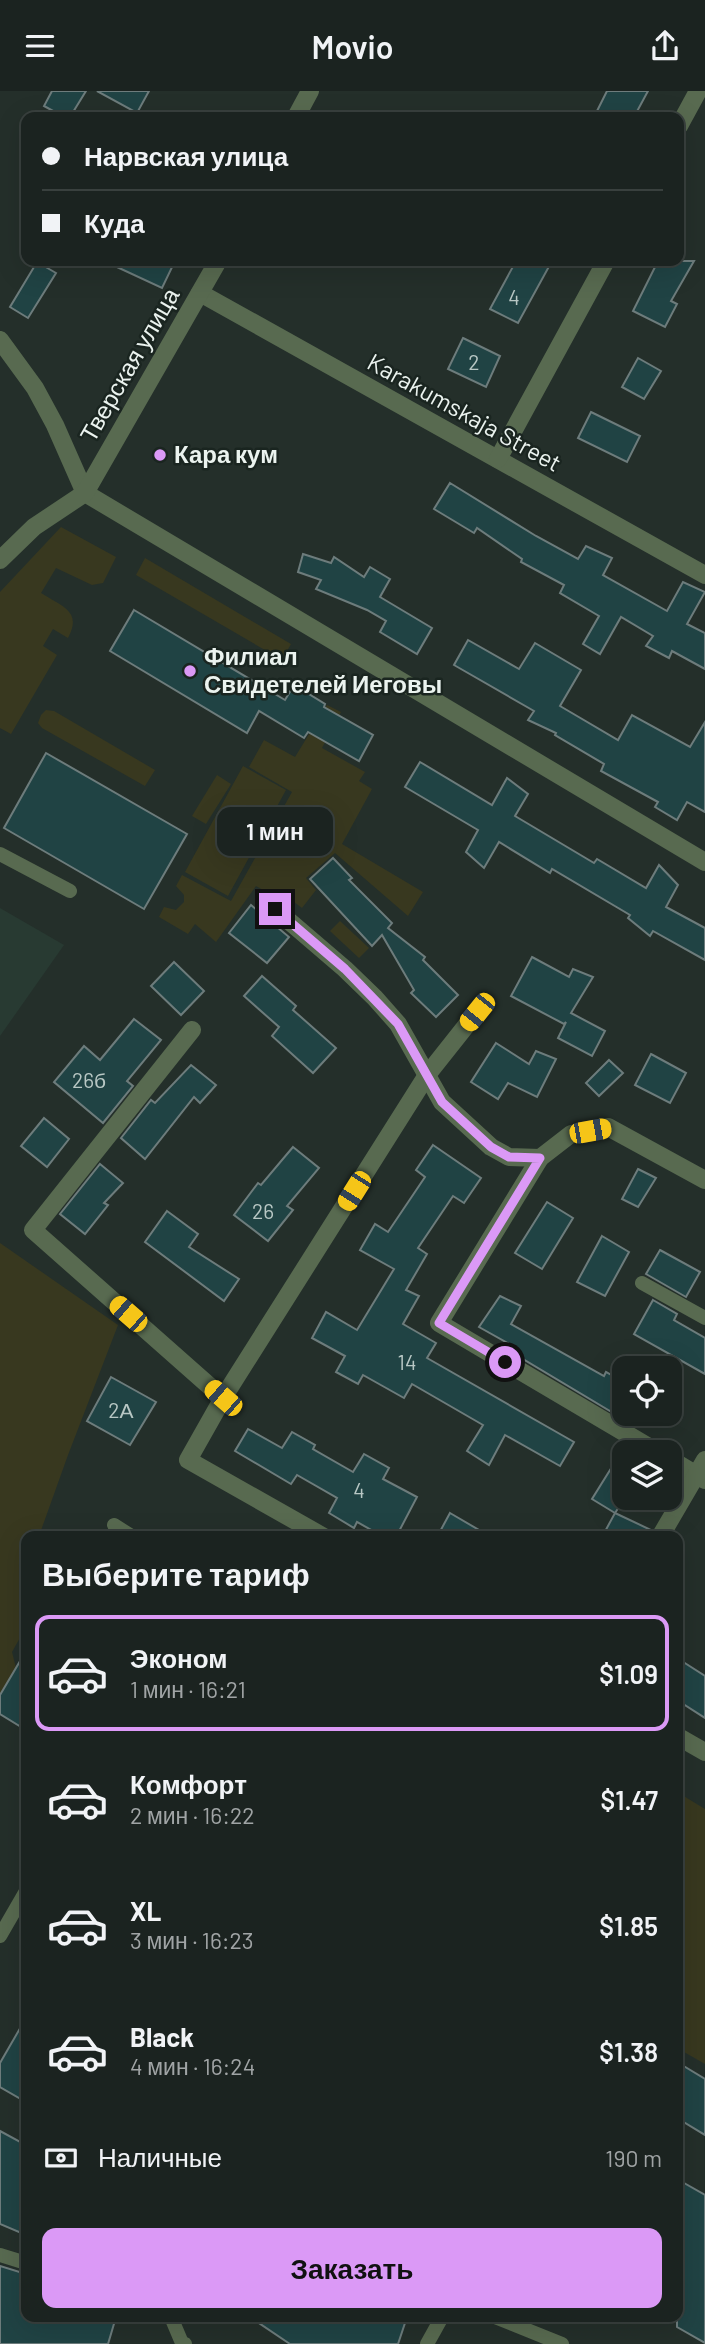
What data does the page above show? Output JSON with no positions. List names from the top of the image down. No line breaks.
{"streets":{"street":["Тверская улица","Karakumskaja Street"]},"crossings":[["Тверская улица","Karakumskaja Street"]],"places":["Кара кум","Филиал Свидетелей Иеговы"],"house_numbers":["4","2","26б","26","14","2А","4"],"page":{"header":"Movio","banner":["Нарвская улица","Куда"],"bubble":"1 мин","heading":"Выберите тариф","list":[{"name":"Эконом","note":"1 мин · 16:21","value":"$1.09"},{"name":"Комфорт","note":"2 мин · 16:22","value":"$1.47"},{"name":"XL","note":"3 мин · 16:23","value":"$1.85"},{"name":"Black","note":"4 мин · 16:24","value":"$1.38"}],"pay":["Наличные","190 m"],"buttons":"Заказать"}}
